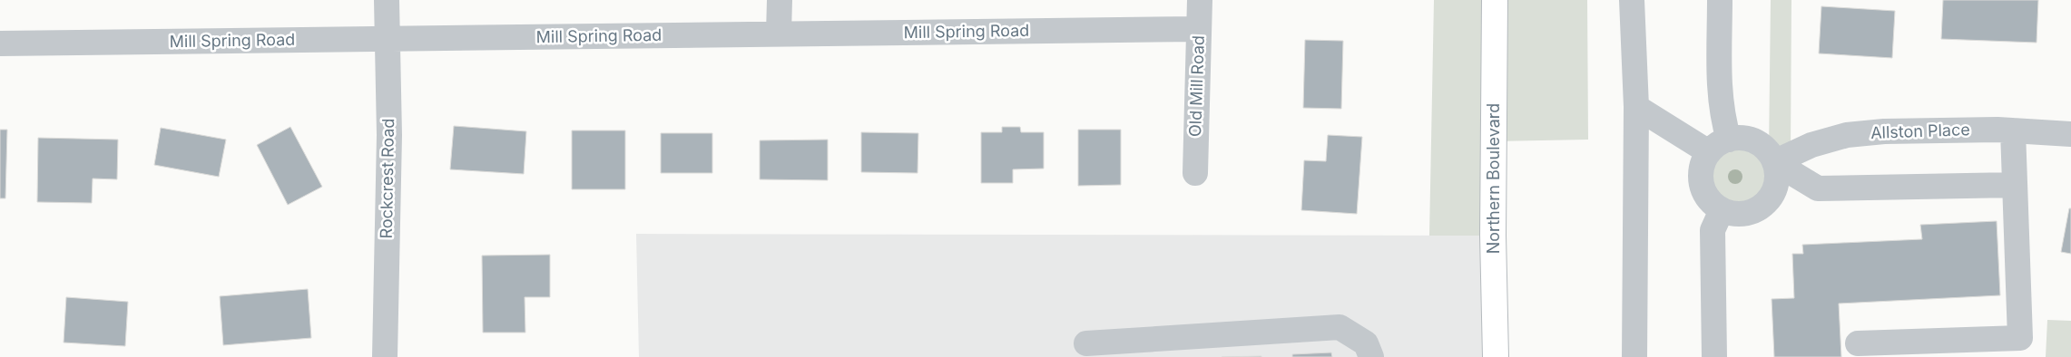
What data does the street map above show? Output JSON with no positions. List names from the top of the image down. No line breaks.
{"streets":{"main road":["Northern Boulevard"],"street":["Mill Spring Road","Old Mill Road","Allston Place","Rockcrest Road"]},"crossings":[["Mill Spring Road","Old Mill Road"],["Mill Spring Road","Rockcrest Road"]]}
